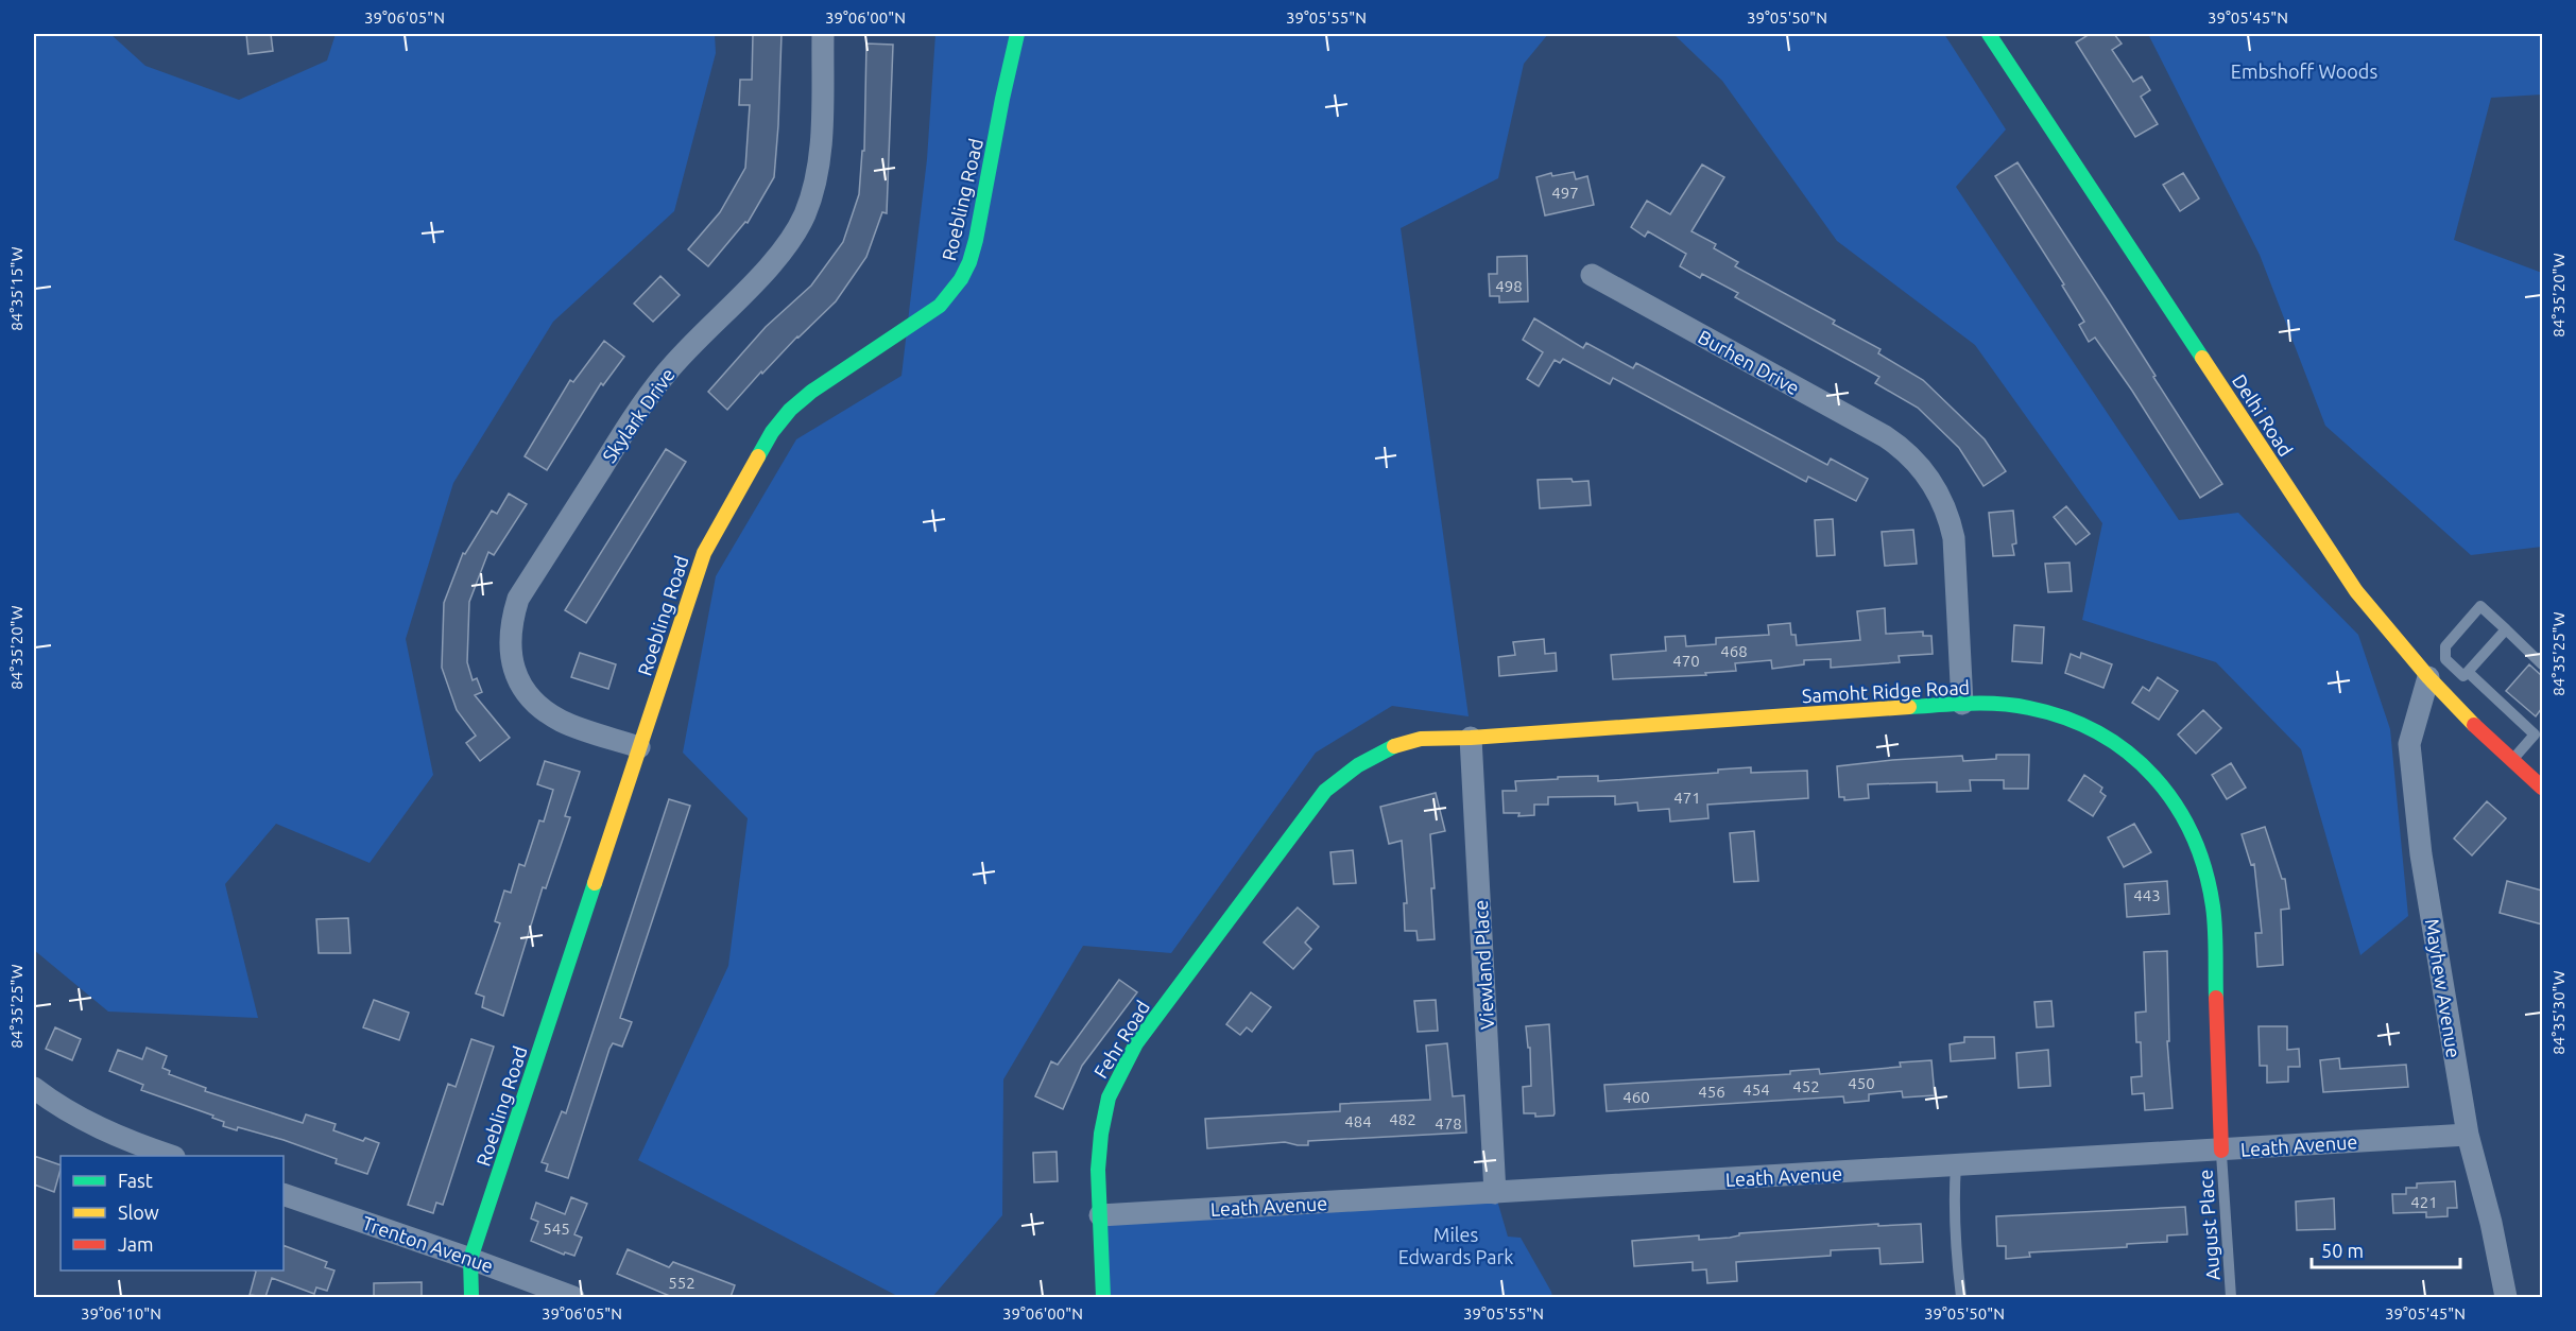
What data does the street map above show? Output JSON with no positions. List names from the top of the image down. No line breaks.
{"streets":{"street":["Roebling Road","Burhen Drive","Skylark Drive","Delhi Road","Samoht Ridge Road","Viewland Place","Mayhew Avenue","Fehr Road","Leath Avenue","Trenton Avenue"],"lane":["August Place"]},"crossings":[["Roebling Road","Skylark Drive"],["Roebling Road","Trenton Avenue"],["Burhen Drive","Samoht Ridge Road"],["Delhi Road","Mayhew Avenue"],["Samoht Ridge Road","Viewland Place"],["Samoht Ridge Road","Fehr Road"],["Samoht Ridge Road","Leath Avenue"],["Samoht Ridge Road","August Place"],["Viewland Place","Leath Avenue"],["Mayhew Avenue","Leath Avenue"],["Fehr Road","Leath Avenue"],["Leath Avenue","August Place"]],"parks":["Embshoff Woods","Miles Edwards Park"],"house_numbers":["497","498","468","470","471","443","450","452","454","456","460","482","484","478","421","545","552"],"legend":["Fast","Slow","Jam"],"scale_bar":"50 m","coordinates":["39°06'05\"N","39°06'00\"N","39°05'55\"N","39°05'50\"N","39°05'45\"N","84°35'15\"W","84°35'20\"W","84°35'25\"W","84°35'30\"W","39°06'10\"N"]}
